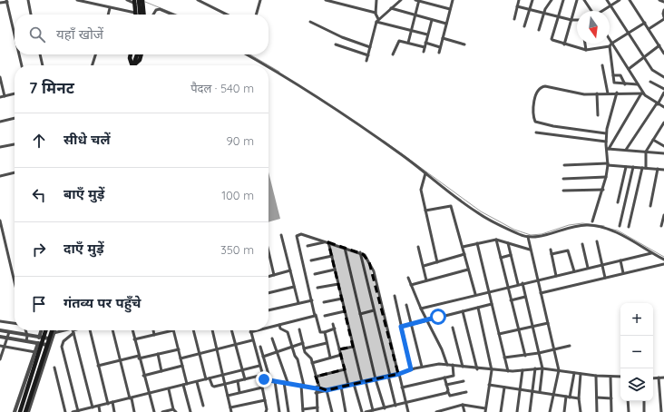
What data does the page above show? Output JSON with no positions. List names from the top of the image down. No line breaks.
{"north":"bottom","page":{"search":"यहाँ खोजें","heading":["7 मिनट","पैदल · 540 m"],"list":[["सीधे चलें","90 m"],["बाएँ मुड़ें","100 m"],["दाएँ मुड़ें","350 m"],"गंतव्य पर पहुँचे"],"map_buttons":["+","−"]}}
